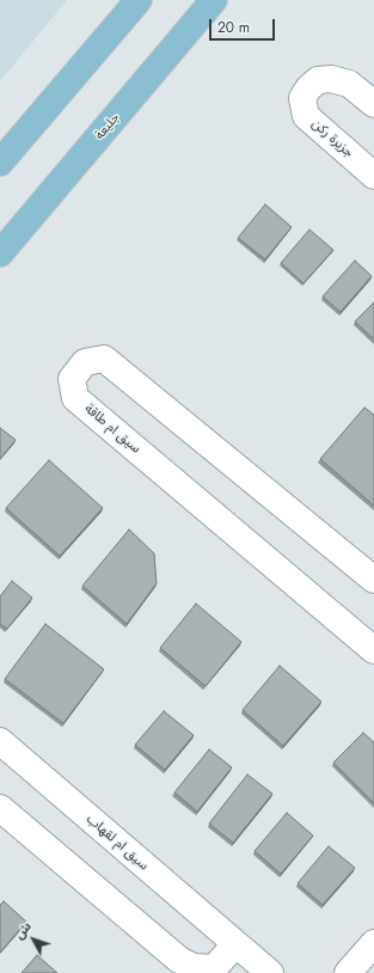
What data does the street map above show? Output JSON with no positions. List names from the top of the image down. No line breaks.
{"streets":{"main road":["جليعة"],"street":["جزيرة ركن","سيق ام طاقة","سيق ام لقهاب"]},"scale_bar":"20 m","north":"top left"}
